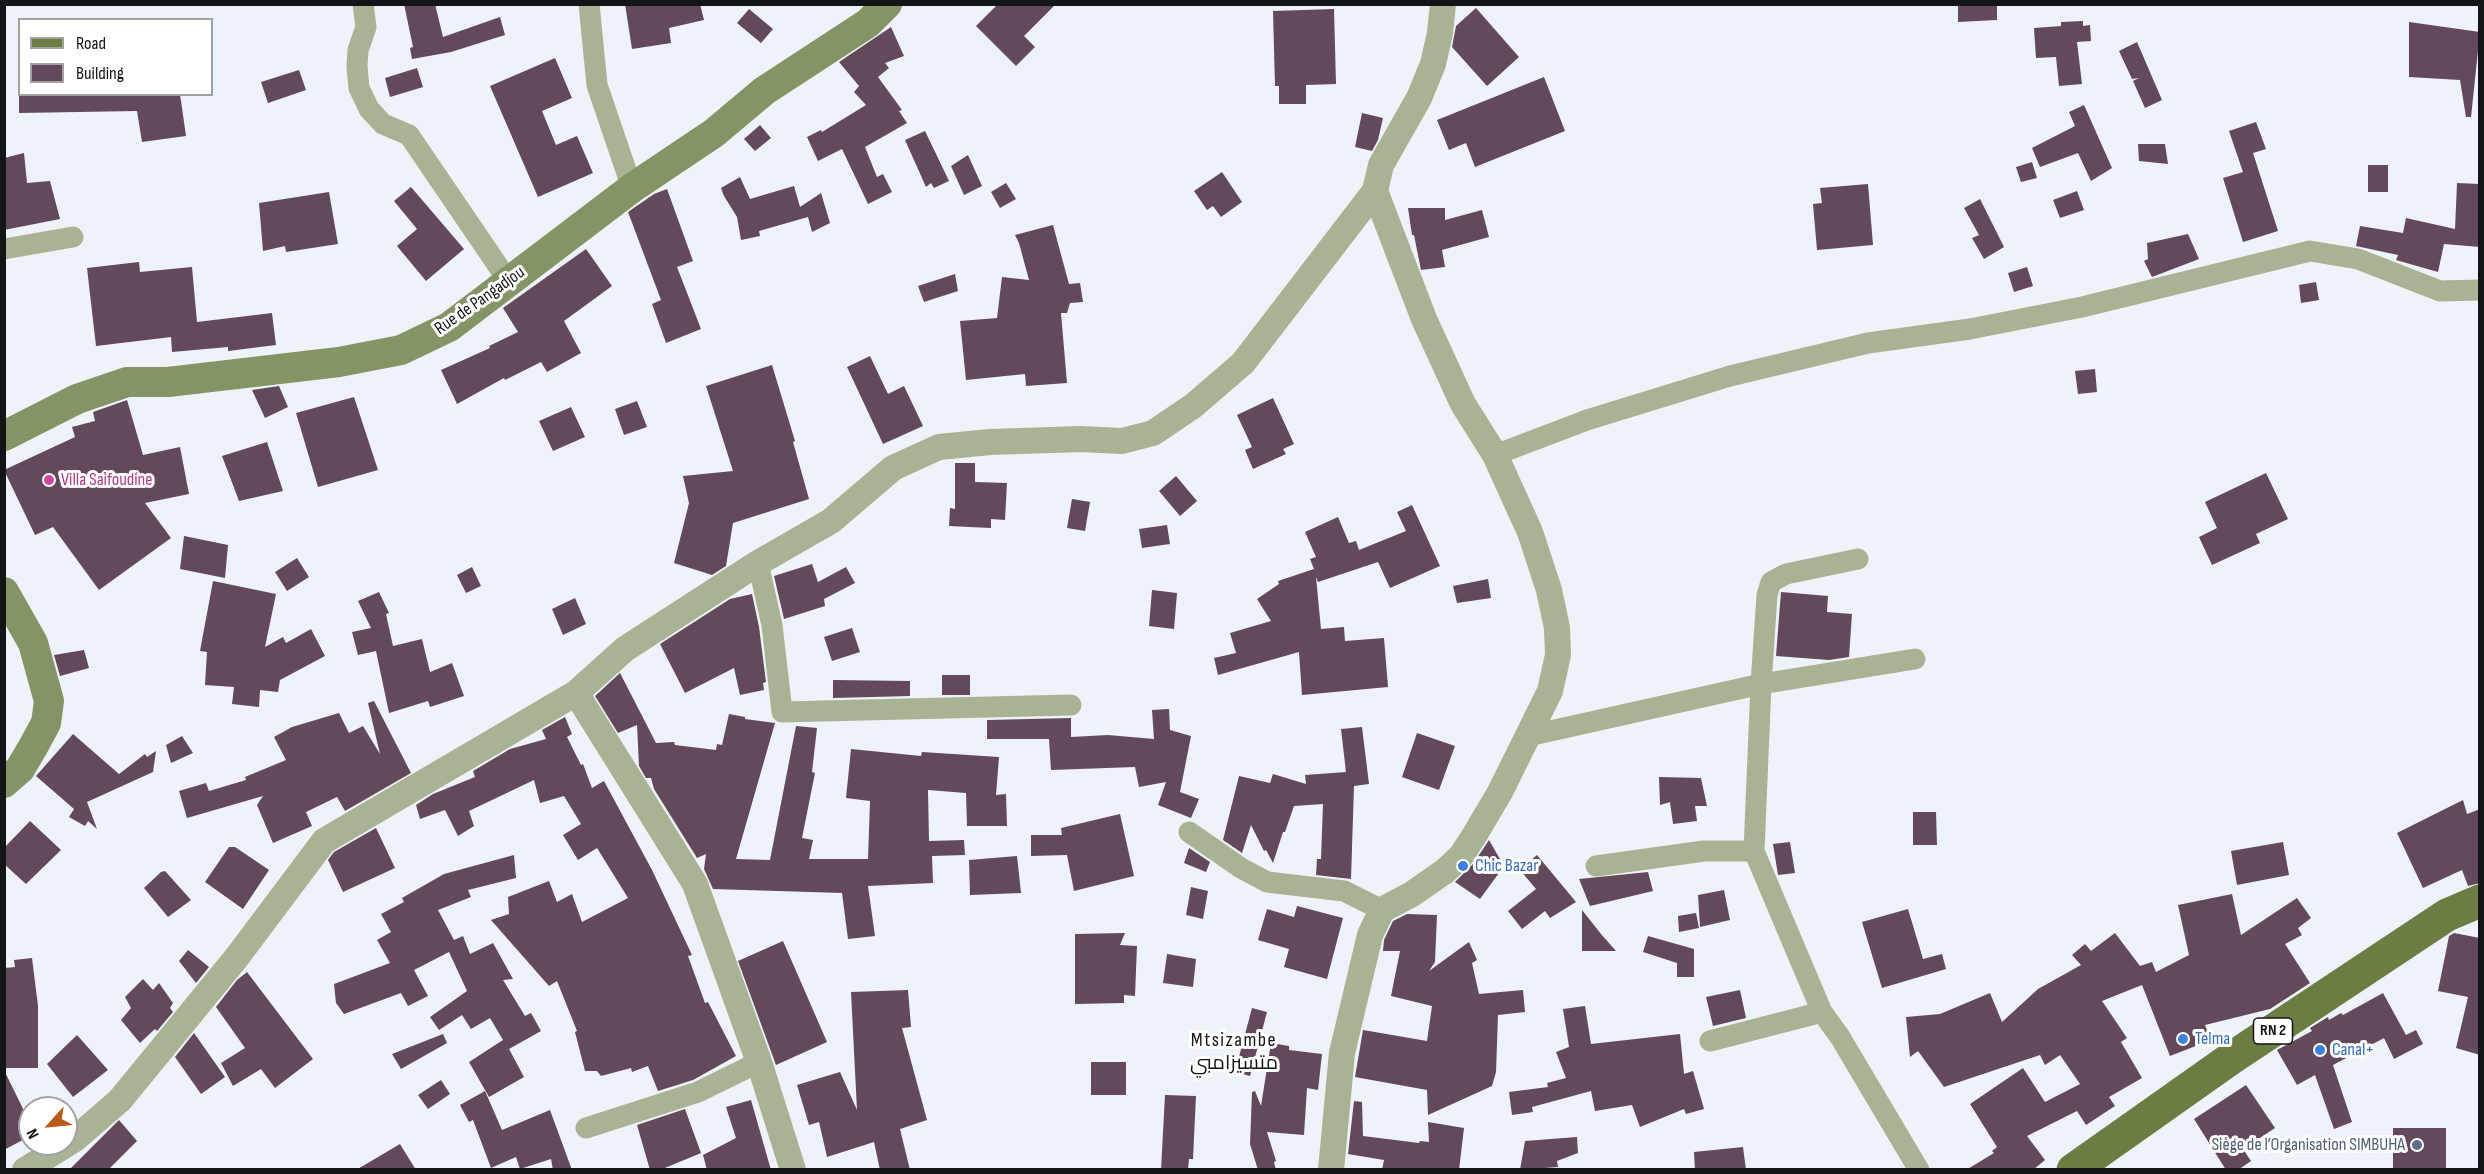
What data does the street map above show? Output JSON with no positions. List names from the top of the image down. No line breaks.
{"streets":{"main road":["Rue de Pangadjou","RN 2"]},"districts":["Mtsizambe متسيزامبي"],"places":["Villa Saifoudine","Chic Bazar","Telma","Canal+","Siège de l’Organisation SIMBUHA"],"legend":["Road","Building"],"north":"bottom left"}
